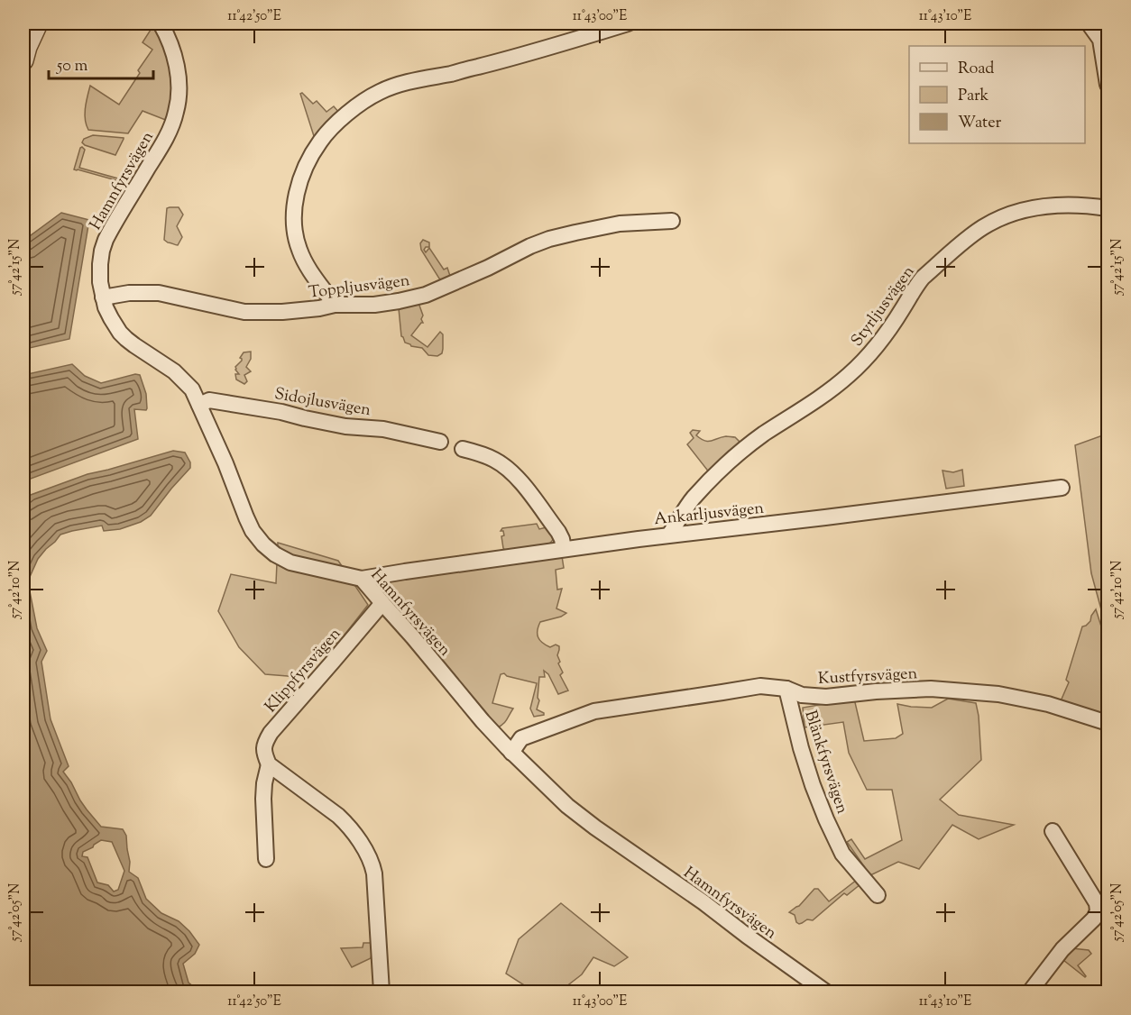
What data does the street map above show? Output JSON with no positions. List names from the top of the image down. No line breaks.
{"streets":{"street":["Hamnfyrsvägen","Toppljusvägen","Styrljusvägen","Sidojlusvägen","Ankarljusvägen","Klippfyrsvägen","Kustfyrsvägen","Blänkfyrsvägen"]},"crossings":[["Hamnfyrsvägen","Toppljusvägen"],["Hamnfyrsvägen","Sidojlusvägen"],["Hamnfyrsvägen","Ankarljusvägen"],["Hamnfyrsvägen","Klippfyrsvägen"],["Hamnfyrsvägen","Kustfyrsvägen"],["Styrljusvägen","Ankarljusvägen"],["Kustfyrsvägen","Blänkfyrsvägen"]],"legend":["Road","Park","Water"],"scale_bar":"50 m","coordinates":["11°42'50\"E","11°43'00\"E","11°43'10\"E","57°42'15\"N","57°42'10\"N","57°42'05\"N"]}
